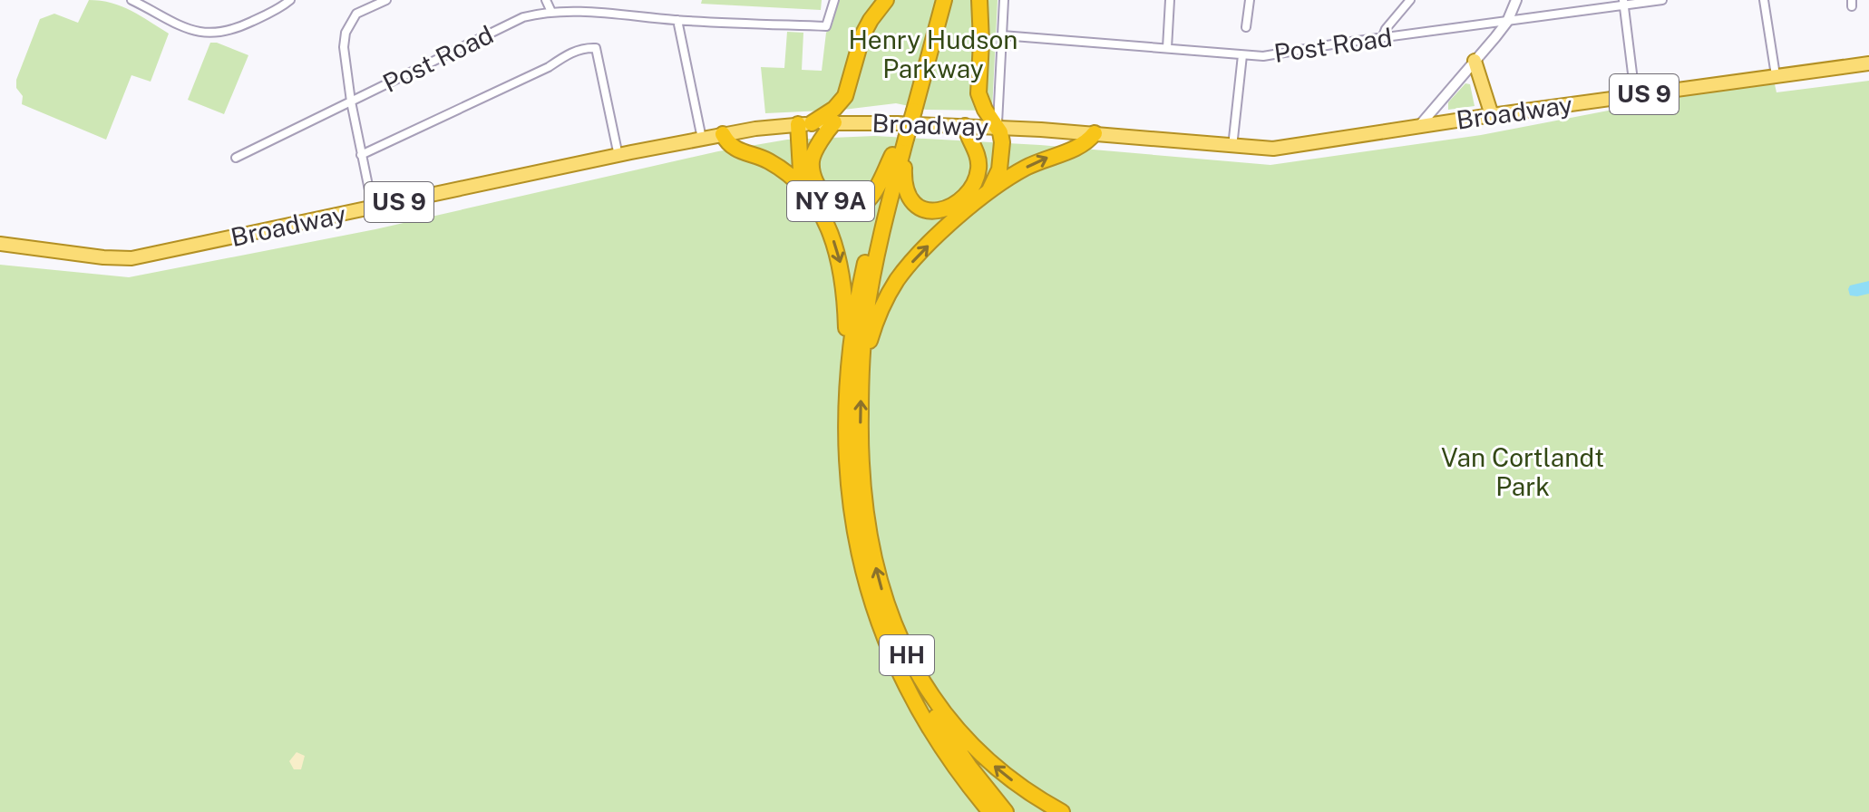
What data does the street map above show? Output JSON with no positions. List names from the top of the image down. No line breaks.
{"streets":{"highway":["NY 9A","HH"],"main road":["US 9","Broadway"],"street":["Post Road"]},"crossings":[["Broadway","NY 9A"],["NY 9A","HH"]],"parks":["Henry Hudson Parkway","Van Cortlandt Park"]}
